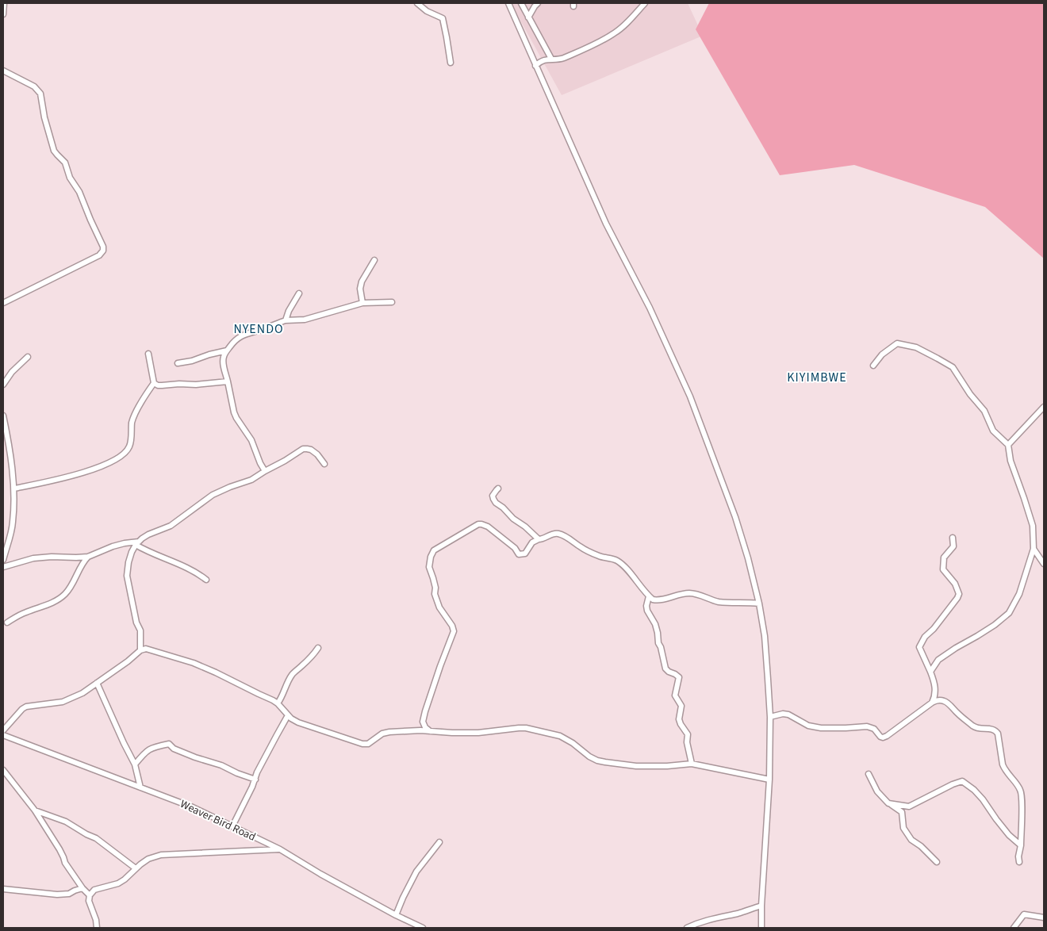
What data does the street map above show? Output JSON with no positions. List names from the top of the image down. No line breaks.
{"streets":{"street":["Weaver Bird Road"]},"districts":["NYENDO","KIYIMBWE"]}
